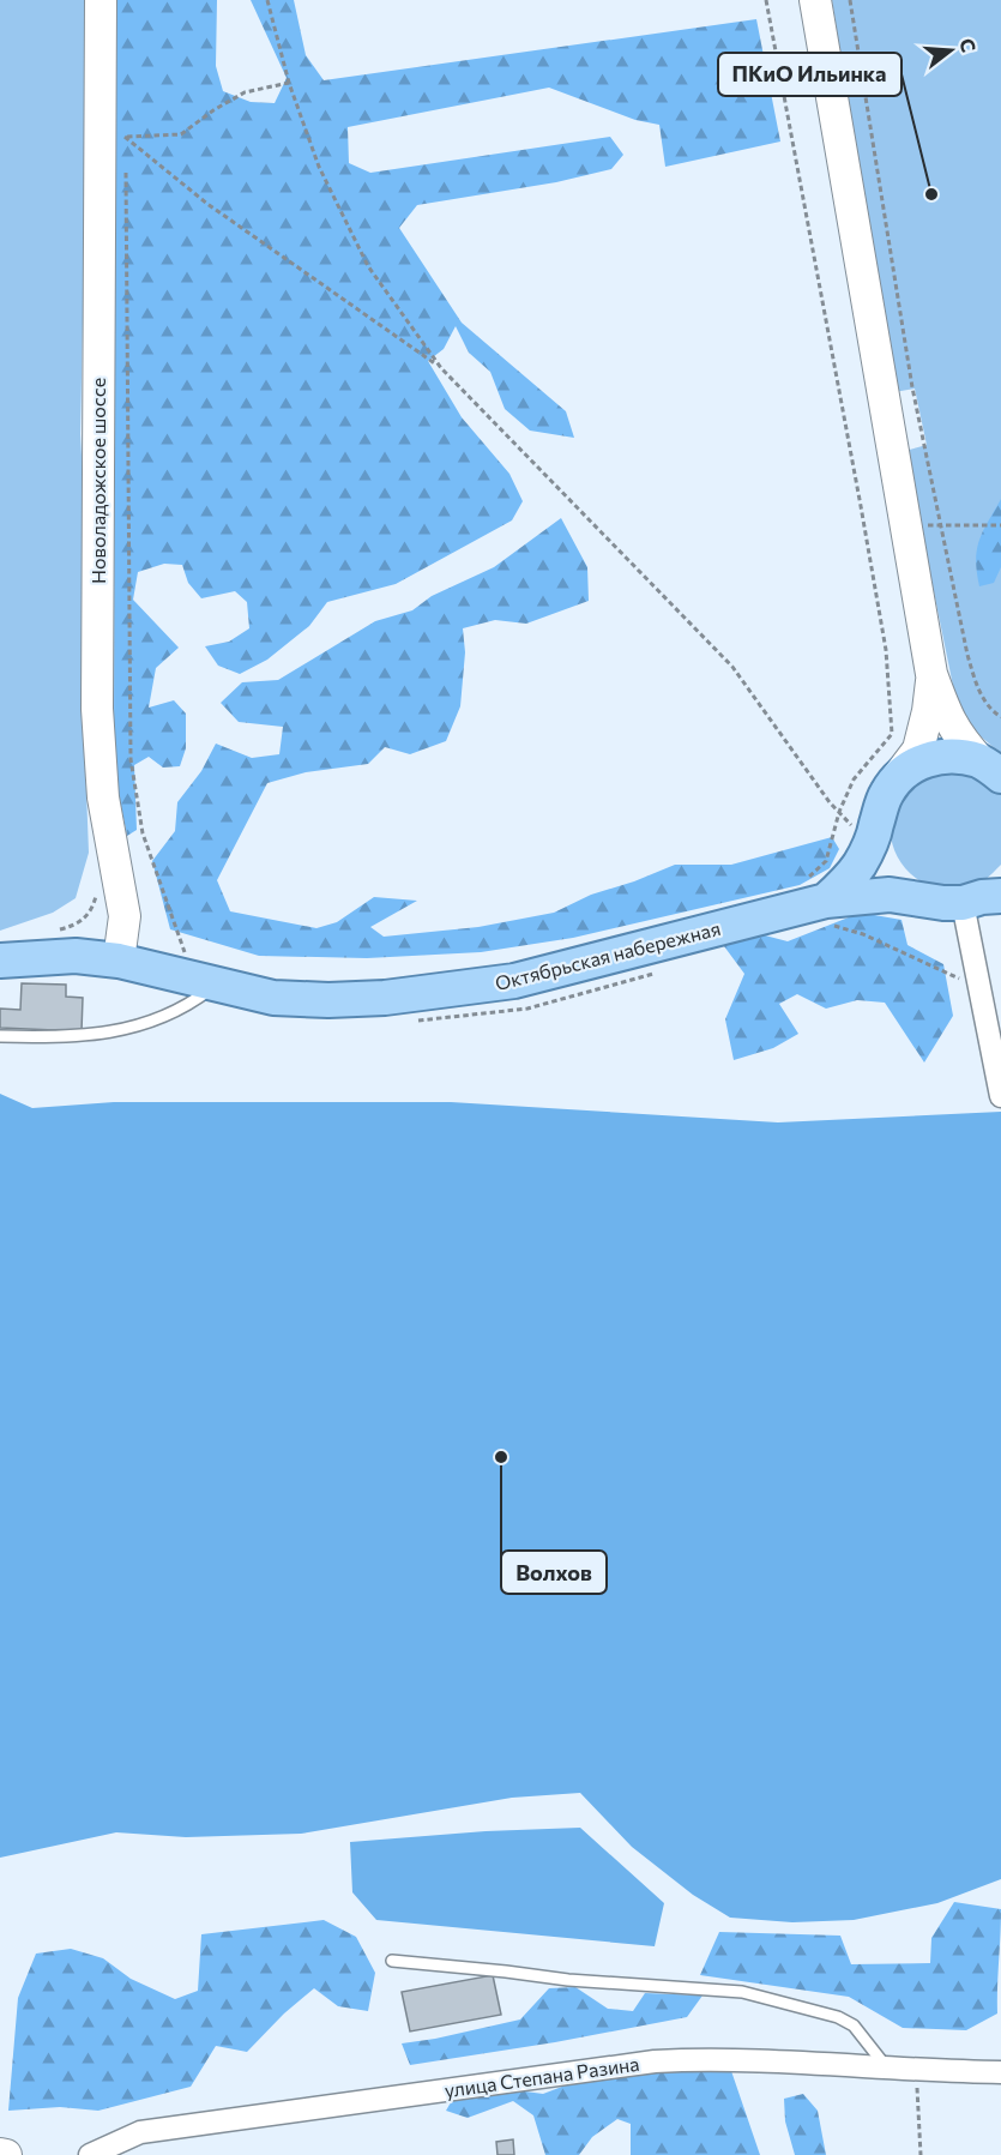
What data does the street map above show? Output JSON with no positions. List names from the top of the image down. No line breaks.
{"streets":{"main road":["Новоладожское шоссе","Октябрьская набережная"],"street":["улица Степана Разина"]},"crossings":[["Новоладожское шоссе","Октябрьская набережная"]],"places":["ПКиО Ильинка","Волхов"],"north":"right"}
